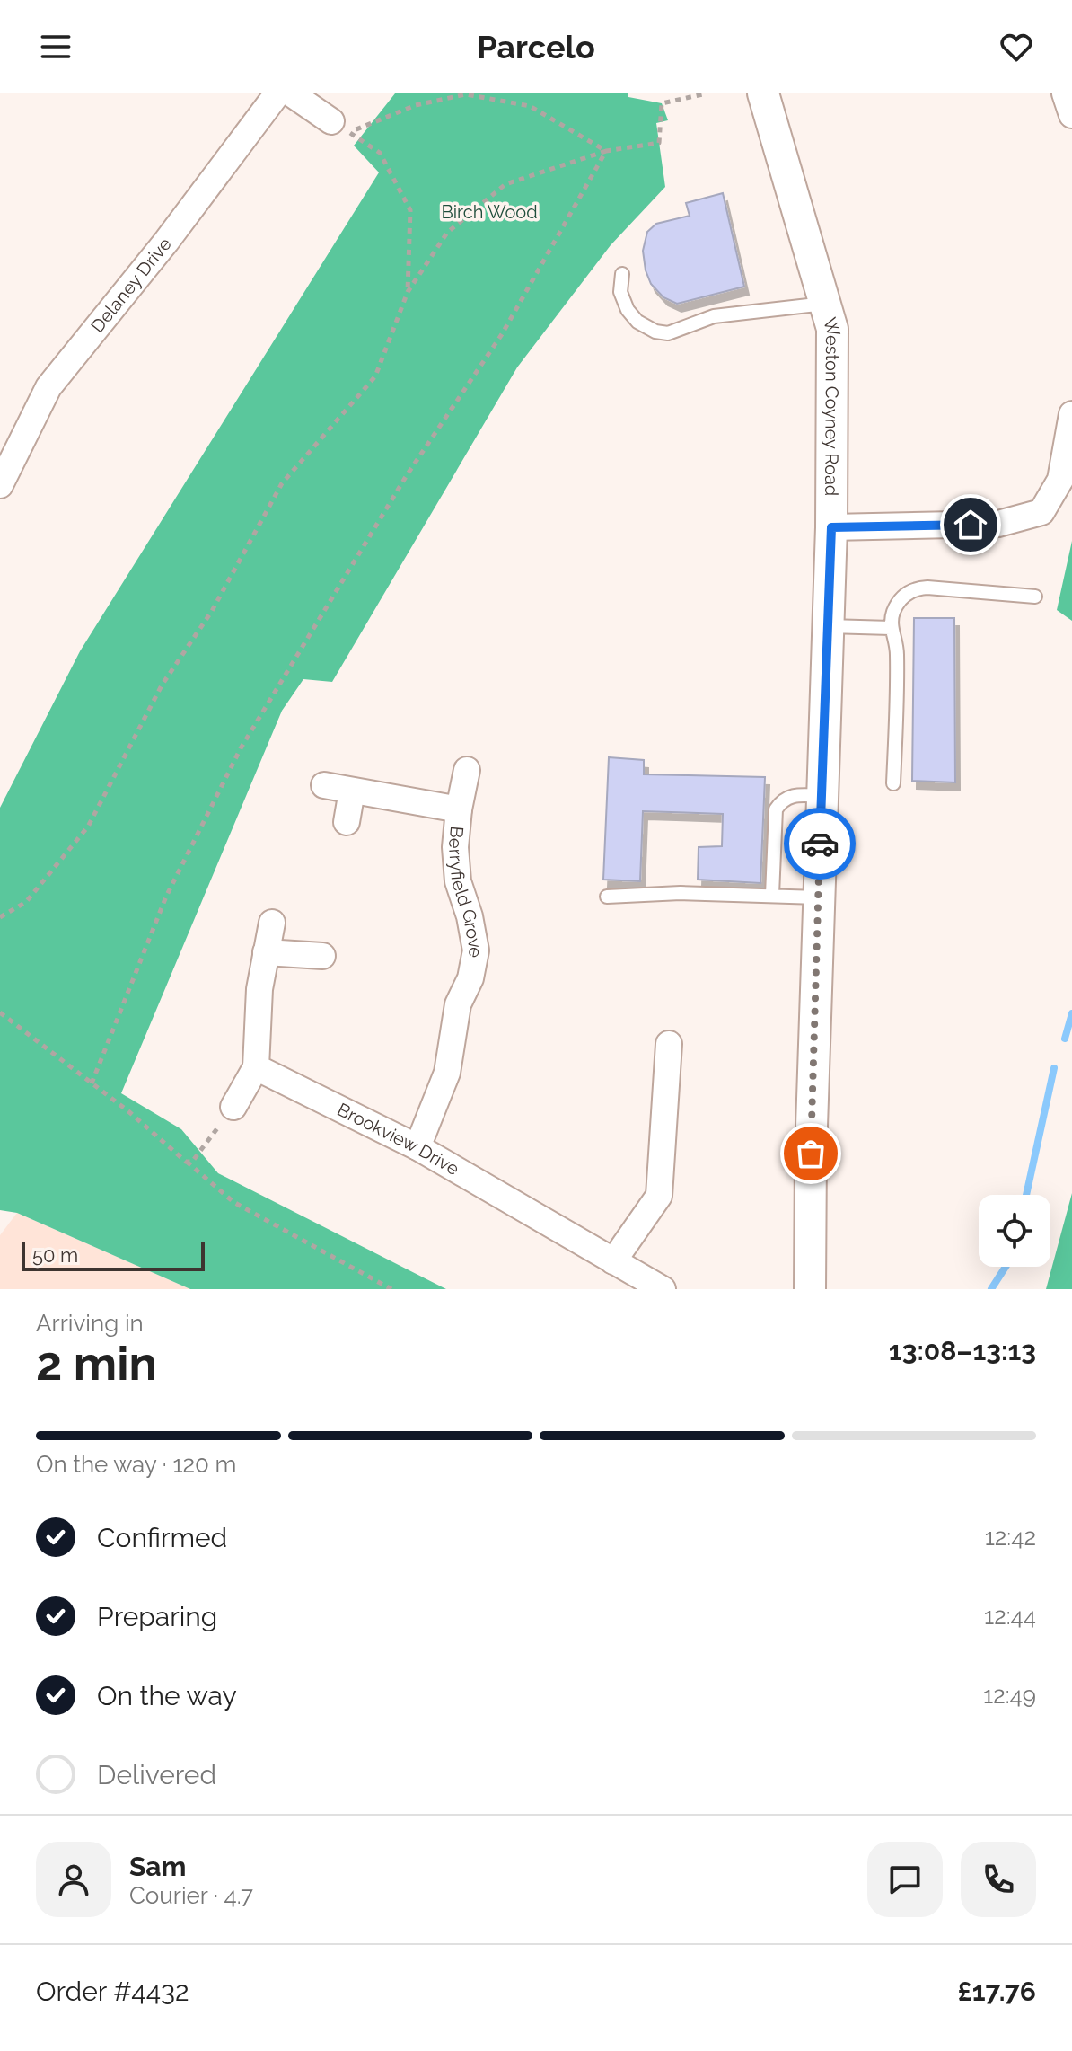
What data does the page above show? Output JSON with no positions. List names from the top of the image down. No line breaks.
{"streets":{"street":["Delaney Drive","Weston Coyney Road","Berryfield Grove","Brookview Drive"]},"crossings":[["Berryfield Grove","Brookview Drive"]],"parks":["Birch Wood"],"scale_bar":"50 m","page":{"header":"Parcelo","scale":"50 m","heading":["2 min","Arriving in","13:08–13:13"],"panel":["Sam","Courier · 4.7","Order #4432","£17.76"],"bar":"On the way · 120 m","list":[["Confirmed","12:42"],["Preparing","12:44"],["On the way","12:49"],"Delivered"]}}
